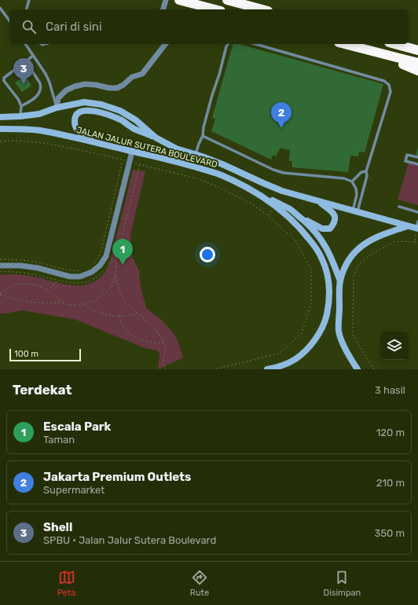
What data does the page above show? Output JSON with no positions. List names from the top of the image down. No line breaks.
{"streets":{"main road":["JALAN JALUR SUTERA BOULEVARD"]},"scale_bar":"100 m","page":{"search":"Cari di sini","pins":["3","2","1"],"scale":"100 m","heading":["Terdekat","3 hasil"],"list":[{"mark":"1","name":"Escala Park","note":"Taman","value":"120 m"},{"mark":"2","name":"Jakarta Premium Outlets","note":"Supermarket","value":"210 m"},{"mark":"3","name":"Shell","note":"SPBU · Jalan Jalur Sutera Boulevard","value":"350 m"}],"nav":["Peta","Rute","Disimpan"]}}
